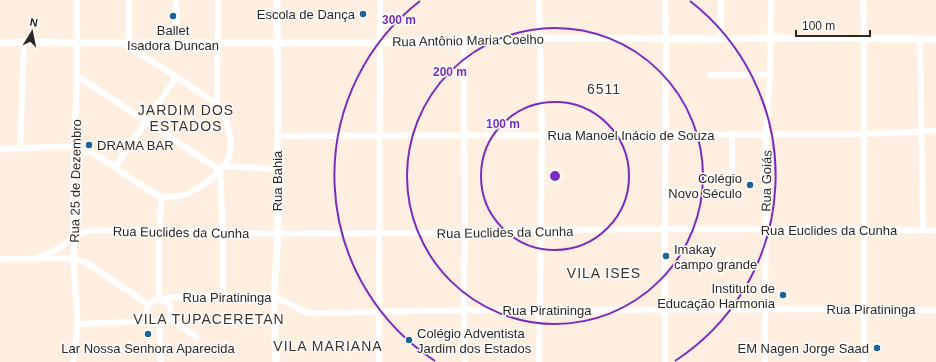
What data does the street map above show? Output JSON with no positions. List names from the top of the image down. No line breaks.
{"streets":{"street":["Rua Antônio Maria Coelho","Rua Manoel Inácio de Souza","Rua 25 de Dezembro","Rua Bahia","Rua Goiás","Rua Euclides da Cunha","Rua Piratininga"]},"crossings":[["Rua Antônio Maria Coelho","Rua 25 de Dezembro"],["Rua Antônio Maria Coelho","Rua Bahia"],["Rua Antônio Maria Coelho","Rua Goiás"],["Rua Manoel Inácio de Souza","Rua Bahia"],["Rua Manoel Inácio de Souza","Rua Goiás"],["Rua 25 de Dezembro","Rua Euclides da Cunha"],["Rua Bahia","Rua Euclides da Cunha"],["Rua Bahia","Rua Piratininga"],["Rua Goiás","Rua Euclides da Cunha"],["Rua Goiás","Rua Piratininga"]],"districts":["6511","JARDIM DOS ESTADOS","VILA ISES","VILA TUPACERETAN","VILA MARIANA"],"places":["Escola de Dança","Ballet Isadora Duncan","DRAMA BAR","Colégio Novo Século","Imakay campo grande","Instituto de Educação Harmonia","Lar Nossa Senhora Aparecida","Colégio Adventista Jardim dos Estados","EM Nagen Jorge Saad"],"scale_bar":"100 m","north":"top","rings":["300 m","200 m","100 m"]}
